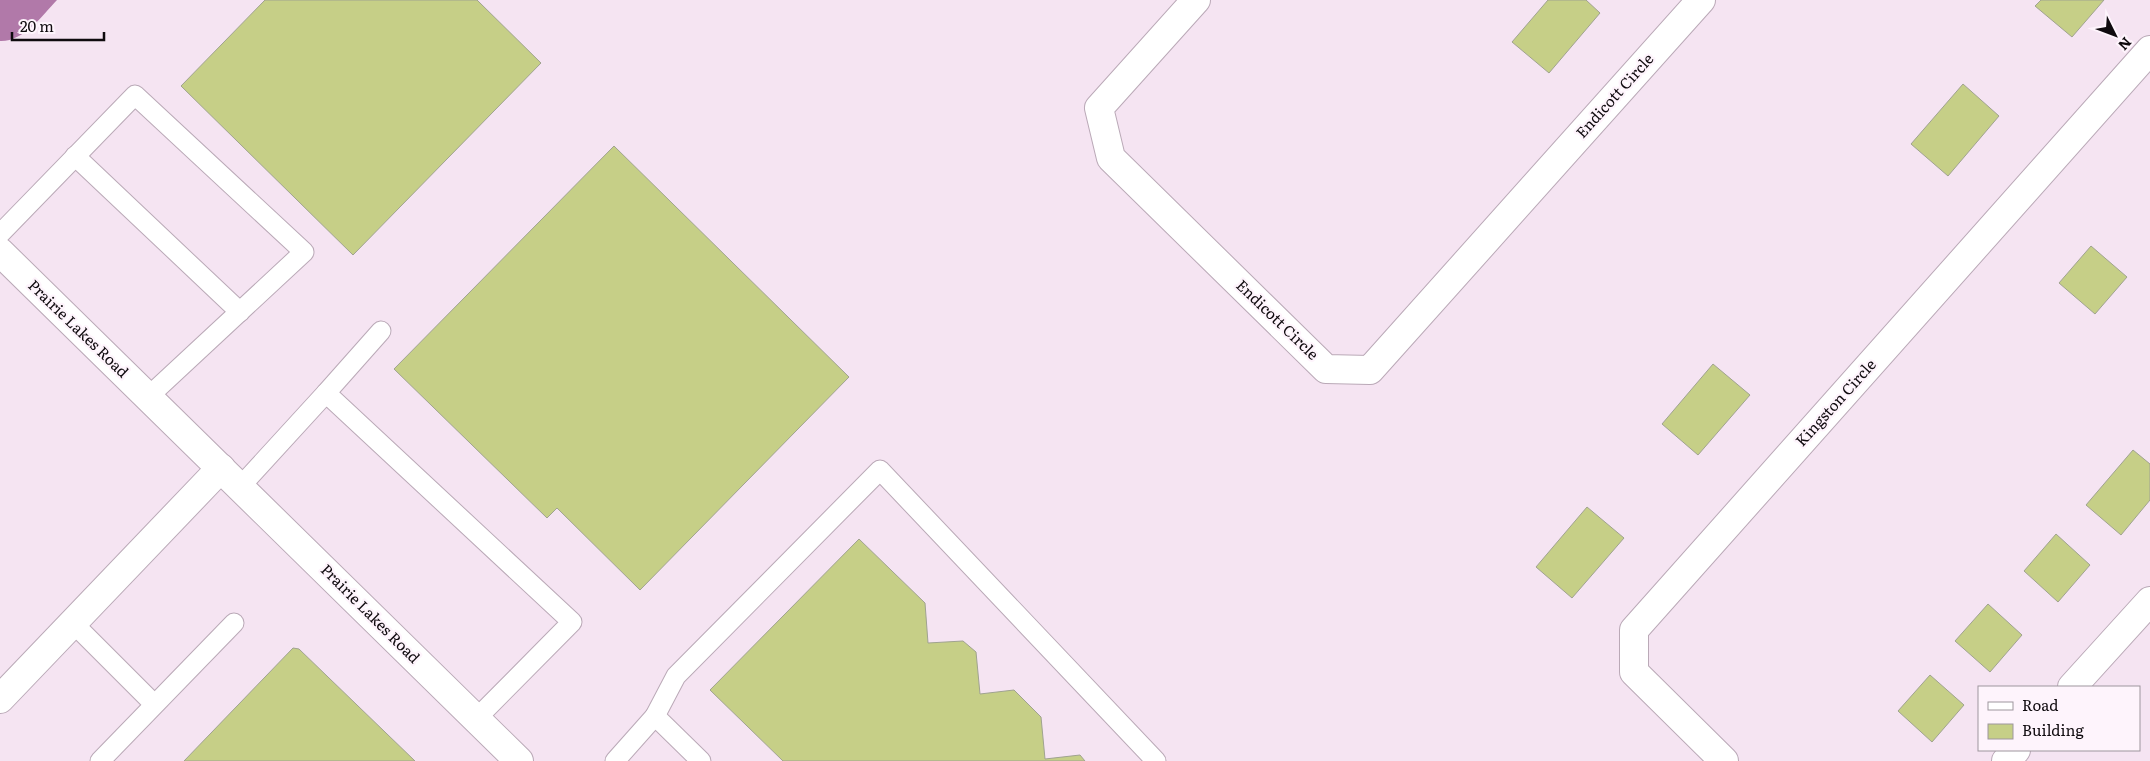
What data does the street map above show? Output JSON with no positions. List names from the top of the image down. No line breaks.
{"streets":{"street":["Endicott Circle","Prairie Lakes Road","Kingston Circle"]},"legend":["Road","Building"],"scale_bar":"20 m","north":"bottom right"}
